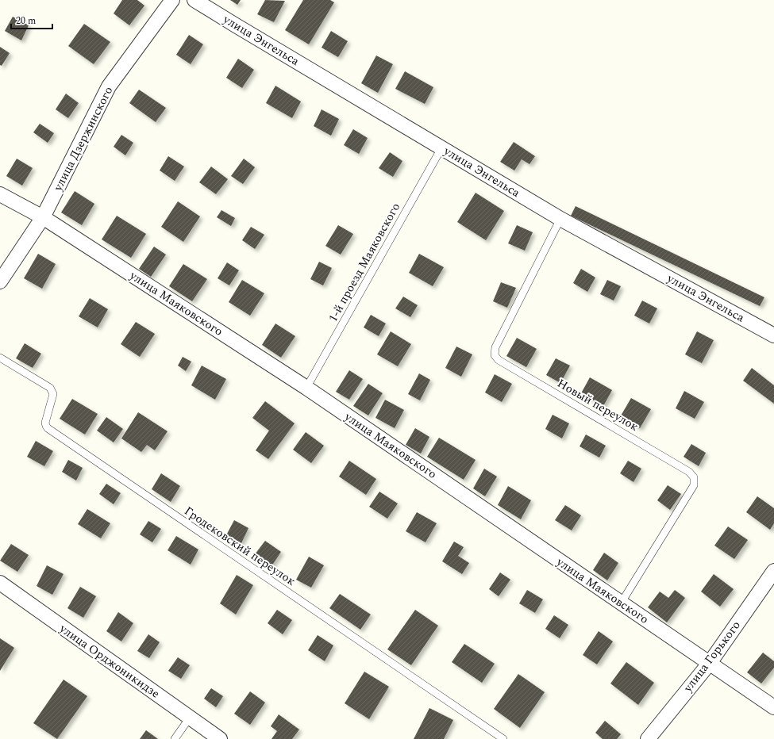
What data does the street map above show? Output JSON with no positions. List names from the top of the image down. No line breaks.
{"streets":{"street":["улица Энгельса","улица Дзержинского","улица Маяковского","улица Горького","улица Орджоникидзе"],"lane":["1-й проезд Маяковского","Новый переулок","Гродековский переулок"]},"crossings":[["улица Энгельса","1-й проезд Маяковского"],["улица Энгельса","Новый переулок"],["улица Дзержинского","улица Маяковского"],["1-й проезд Маяковского","улица Маяковского"],["улица Маяковского","Новый переулок"],["улица Маяковского","улица Горького"]],"scale_bar":"20 m"}
